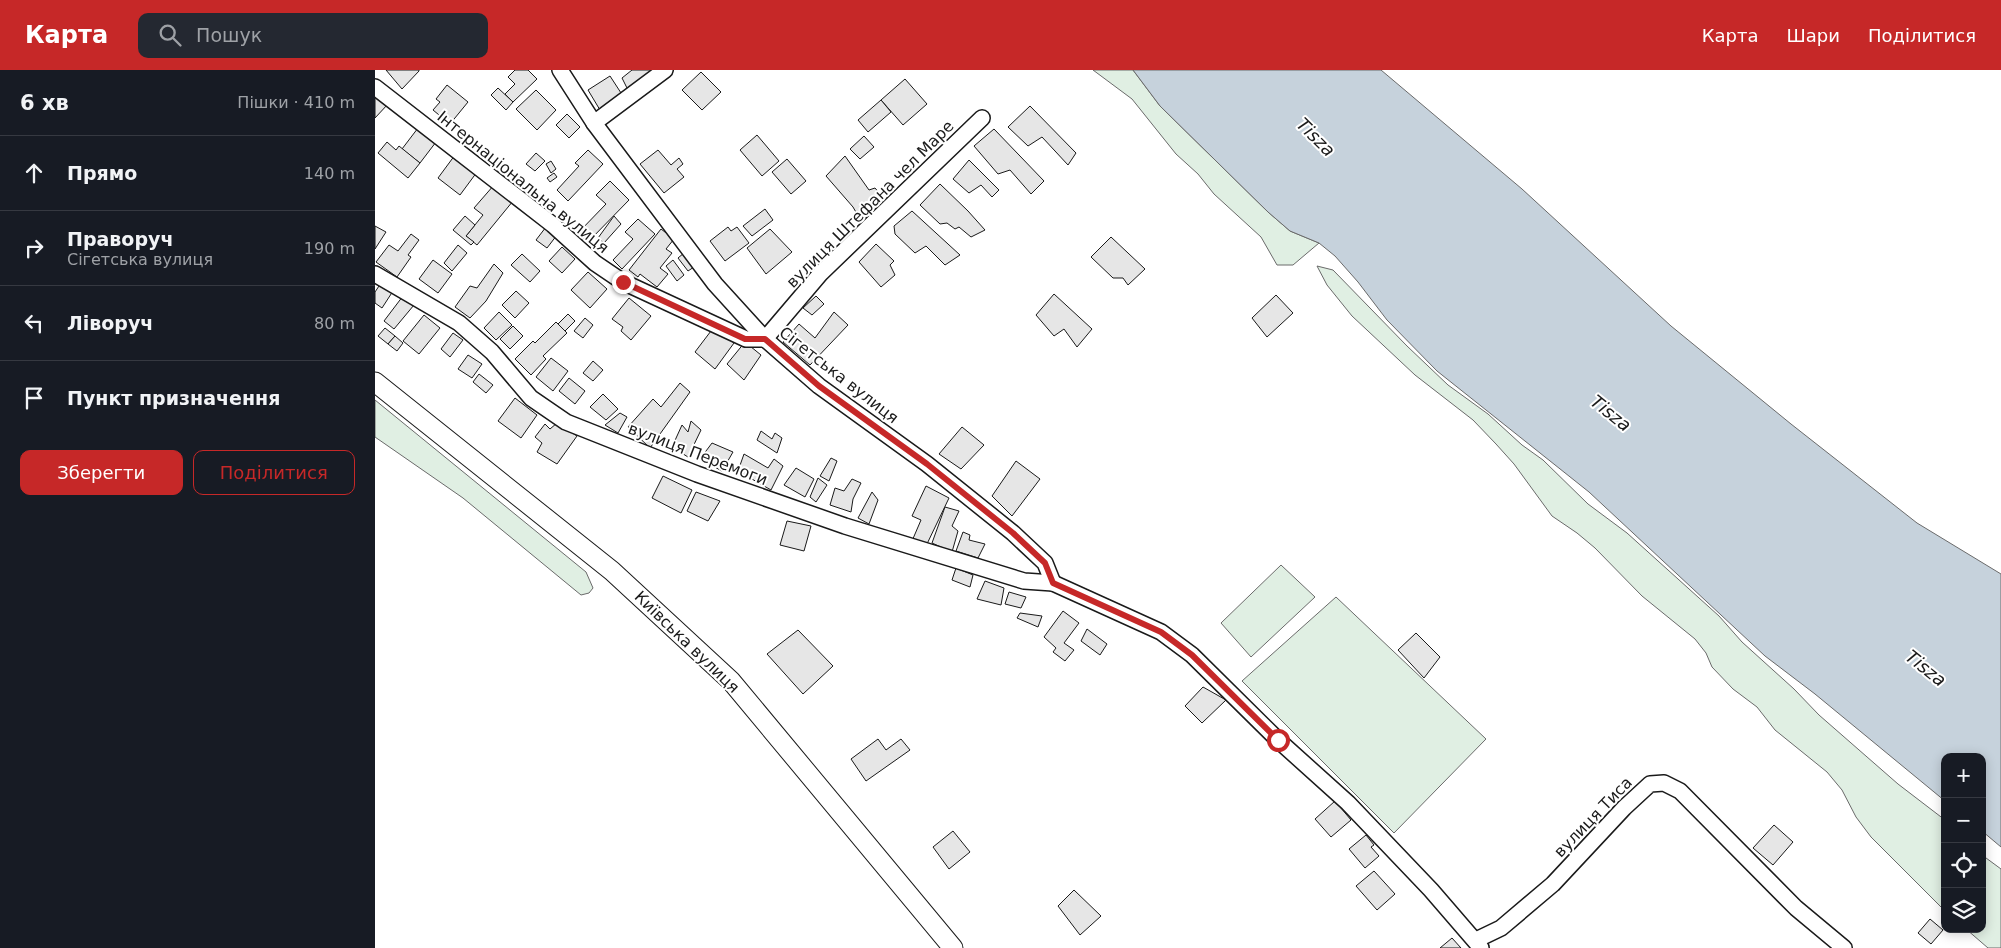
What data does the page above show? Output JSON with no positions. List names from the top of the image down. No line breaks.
{"streets":{"main road":["Київська вулиця"],"street":["Інтернаціональна вулиця","вулиця Штефана чел Маре","Сігетська вулиця","вулиця Перемоги","вулиця Тиса"]},"crossings":[["Інтернаціональна вулиця","вулиця Штефана чел Маре"],["Інтернаціональна вулиця","Сігетська вулиця"],["вулиця Штефана чел Маре","Сігетська вулиця"],["Сігетська вулиця","вулиця Перемоги"]],"water":["Tisza"],"page":{"header":"Карта","search":"Пошук","nav":["Карта","Шари","Поділитися"],"heading":["6 хв","Пішки · 410 m"],"list":[["Прямо","140 m"],["Праворуч","Сігетська вулиця","190 m"],["Ліворуч","80 m"],"Пункт призначення"],"buttons":["Зберегти","Поділитися"],"map_buttons":["+","−"]}}
